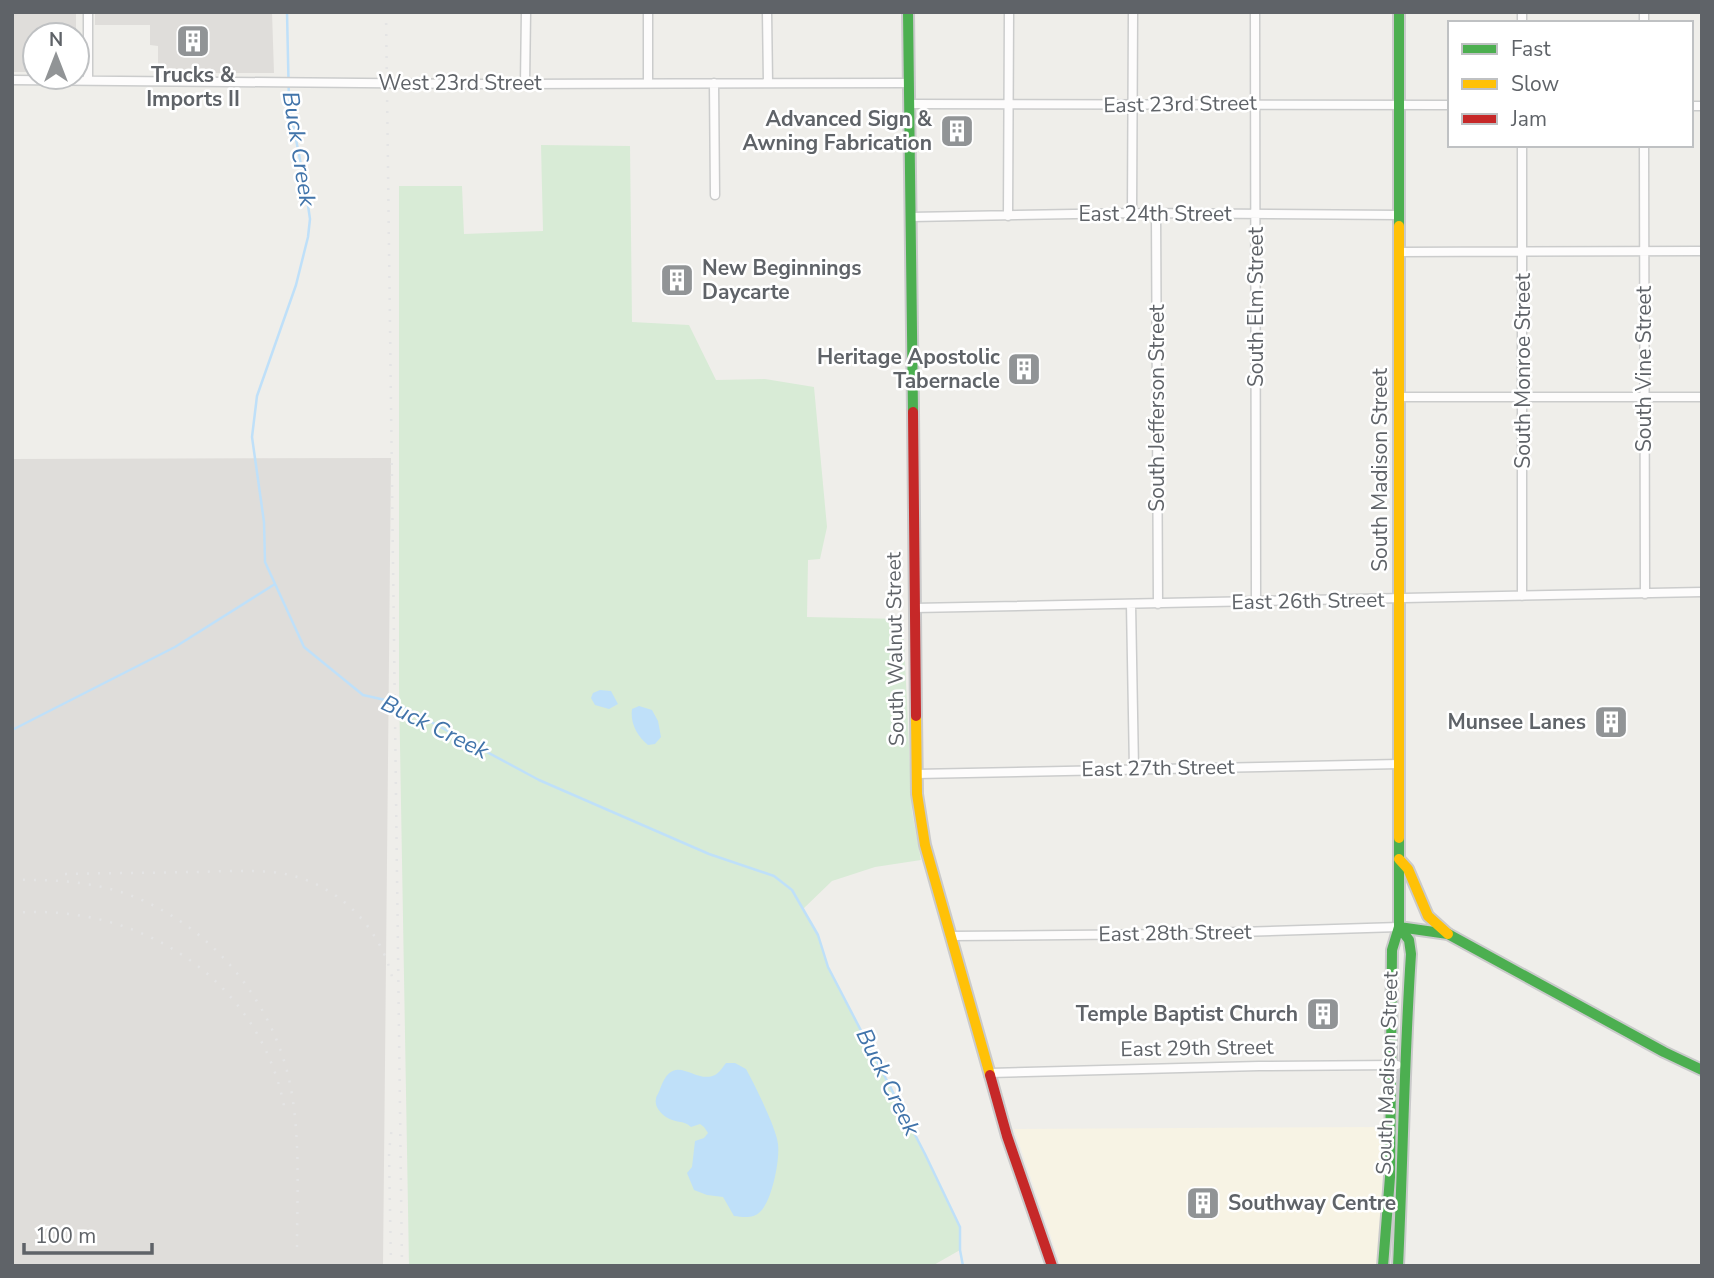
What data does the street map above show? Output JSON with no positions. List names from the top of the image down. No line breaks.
{"streets":{"main road":["South Madison Street","South Walnut Street"],"street":["West 23rd Street","East 23rd Street","East 24th Street","South Elm Street","South Vine Street","South Monroe Street","South Jefferson Street","East 26th Street","East 27th Street","East 28th Street","East 29th Street"]},"crossings":[["West 23rd Street","South Walnut Street"],["East 23rd Street","South Elm Street"],["East 23rd Street","South Madison Street"],["East 23rd Street","South Walnut Street"],["East 24th Street","South Elm Street"],["East 24th Street","South Jefferson Street"],["East 24th Street","South Madison Street"],["East 24th Street","South Walnut Street"],["South Elm Street","East 26th Street"],["South Vine Street","East 26th Street"],["South Monroe Street","East 26th Street"],["South Jefferson Street","East 26th Street"],["South Madison Street","East 26th Street"],["South Madison Street","East 27th Street"],["South Madison Street","East 28th Street"],["South Madison Street","East 29th Street"],["East 26th Street","South Walnut Street"],["South Walnut Street","East 27th Street"],["South Walnut Street","East 28th Street"],["South Walnut Street","East 29th Street"]],"water":["Buck Creek"],"places":{"building":["Trucks & Imports II","Advanced Sign & Awning Fabrication","New Beginnings Daycarte","Heritage Apostolic Tabernacle","Munsee Lanes","Temple Baptist Church","Southway Centre"]},"legend":["Fast","Slow","Jam"],"scale_bar":"100 m","north":"top"}
